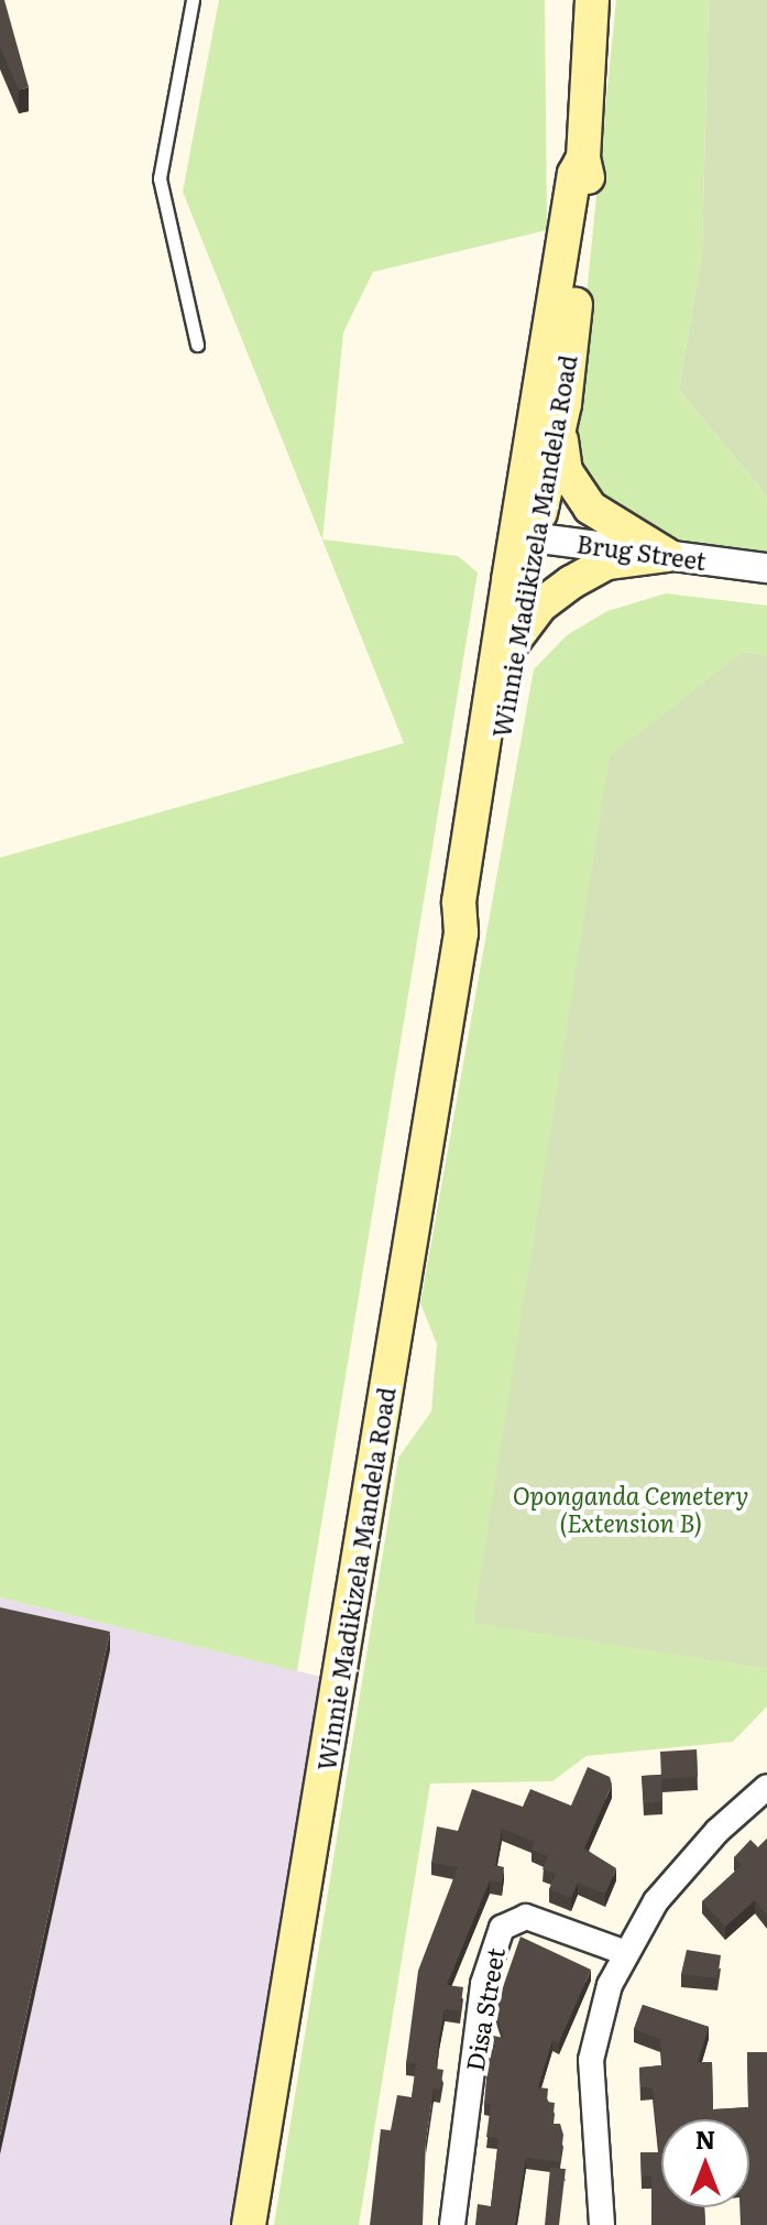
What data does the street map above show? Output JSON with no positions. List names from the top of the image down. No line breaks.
{"streets":{"main road":["Winnie Madikizela Mandela Road"],"street":["Brug Street","Disa Street"]},"crossings":[["Winnie Madikizela Mandela Road","Brug Street"]],"parks":["Oponganda Cemetery (Extension B)"],"north":"top"}
